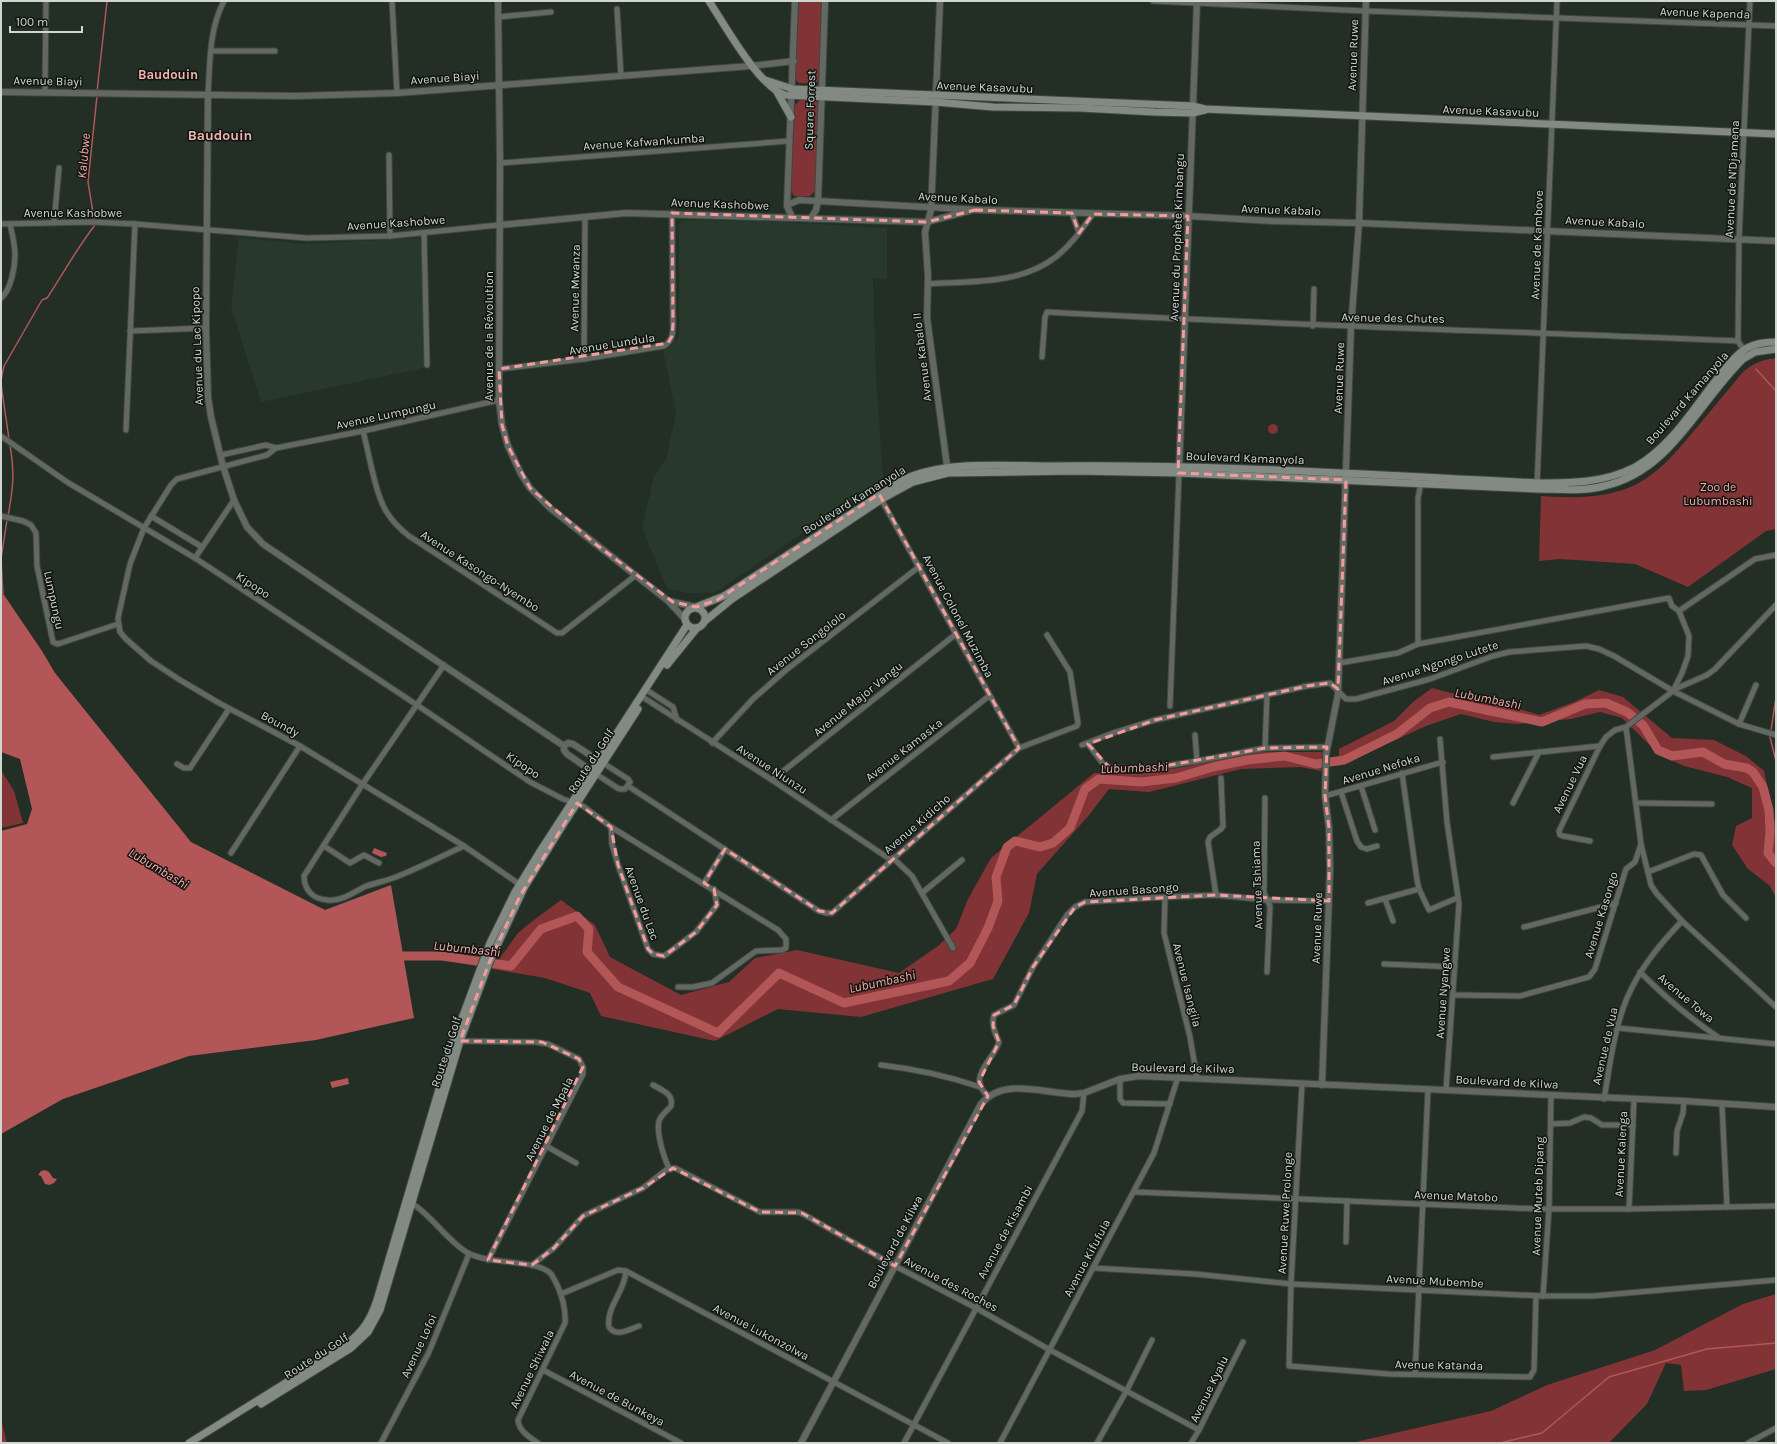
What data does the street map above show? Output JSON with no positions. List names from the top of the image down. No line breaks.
{"streets":{"main road":["Avenue Kasavubu","Boulevard Kamanyola","Route du Golf"],"street":["Avenue Kapenda","Avenue Ruwe","Avenue Biayi","Square Forrest","Avenue Kafwankumba","Avenue de N'Djamena","Avenue Kabalo","Avenue Kashobwe","Avenue du Prophète Kimbangu","Avenue de Kambove","Avenue Mwanza","Avenue des Chutes","Avenue de la Révolution","Avenue Lundula","Avenue du Lac Kipopo","Avenue Kabalo II","Avenue Lumpungu","Avenue Kasongo-Nyembo","Kipopo","Lumpungu","Avenue Colonel Muzimba","Avenue Songololo","Avenue Ngongo Lutete","Avenue Major Vangu","Boundy","Avenue Kamaska","Avenue Niunzu","Avenue Nefoka","Avenue Vua","Avenue Kidicho","Avenue Tshiama","Avenue Basongo","Avenue du Lac","Avenue Kasongo","Avenue Isangila","Avenue Nyangwe","Avenue Towa","Avenue de Vua","Boulevard de Kilwa","Avenue de Mpala","Avenue Kalenga","Avenue Matobo","Avenue Muteb Dipang","Avenue Ruwe Prolonge","Avenue de Kisambi","Avenue Kifufula","Avenue Mubembe","Avenue des Roches","Avenue Lukonzolwa","Avenue Lofoi","Avenue Katanda","Avenue Shiwala","Avenue Kyalu","Avenue de Bunkeya"]},"crossings":[["Avenue Kapenda","Avenue Ruwe"],["Avenue Kapenda","Avenue de N'Djamena"],["Avenue Kapenda","Avenue du Prophète Kimbangu"],["Avenue Kapenda","Avenue de Kambove"],["Avenue Ruwe","Avenue Kasavubu"],["Avenue Ruwe","Avenue Kabalo"],["Avenue Ruwe","Avenue des Chutes"],["Avenue Ruwe","Boulevard Kamanyola"],["Avenue Ruwe","Avenue Ngongo Lutete"],["Avenue Ruwe","Avenue Nefoka"],["Avenue Ruwe","Avenue Basongo"],["Avenue Ruwe","Boulevard de Kilwa"],["Avenue Biayi","Square Forrest"],["Avenue Biayi","Avenue de la Révolution"],["Avenue Biayi","Avenue du Lac Kipopo"],["Avenue Kasavubu","Square Forrest"],["Avenue Kasavubu","Avenue de N'Djamena"],["Avenue Kasavubu","Avenue du Prophète Kimbangu"],["Avenue Kasavubu","Avenue de Kambove"],["Avenue Kasavubu","Avenue Kabalo II"],["Square Forrest","Avenue Kafwankumba"],["Square Forrest","Avenue Kabalo"],["Square Forrest","Avenue Kashobwe"],["Avenue Kafwankumba","Avenue de la Révolution"],["Avenue de N'Djamena","Avenue Kabalo"],["Avenue de N'Djamena","Avenue des Chutes"],["Avenue Kabalo","Avenue du Prophète Kimbangu"],["Avenue Kabalo","Avenue de Kambove"],["Avenue Kabalo","Avenue Kabalo II"],["Avenue Kashobwe","Avenue Mwanza"],["Avenue Kashobwe","Avenue de la Révolution"],["Avenue Kashobwe","Avenue Lundula"],["Avenue Kashobwe","Avenue du Lac Kipopo"],["Avenue du Prophète Kimbangu","Avenue des Chutes"],["Avenue du Prophète Kimbangu","Boulevard Kamanyola"],["Avenue de Kambove","Avenue des Chutes"],["Avenue de Kambove","Boulevard Kamanyola"],["Avenue Mwanza","Avenue Lundula"],["Avenue de la Révolution","Avenue Lundula"],["Avenue de la Révolution","Avenue Lumpungu"],["Avenue de la Révolution","Avenue Kasongo-Nyembo"],["Avenue du Lac Kipopo","Avenue Lumpungu"],["Avenue Kabalo II","Boulevard Kamanyola"],["Boulevard Kamanyola","Avenue Colonel Muzimba"],["Boulevard Kamanyola","Route du Golf"],["Avenue Lumpungu","Avenue Kasongo-Nyembo"],["Avenue Lumpungu","Kipopo"],["Kipopo","Route du Golf"],["Kipopo","Avenue du Lac"],["Lumpungu","Boundy"],["Avenue Colonel Muzimba","Avenue Songololo"],["Avenue Colonel Muzimba","Avenue Major Vangu"],["Avenue Colonel Muzimba","Avenue Kamaska"],["Avenue Colonel Muzimba","Avenue Kidicho"],["Avenue Songololo","Avenue Niunzu"],["Avenue Ngongo Lutete","Avenue Vua"],["Avenue Major Vangu","Avenue Niunzu"],["Boundy","Route du Golf"],["Avenue Kamaska","Avenue Niunzu"],["Route du Golf","Avenue Niunzu"],["Route du Golf","Avenue de Mpala"],["Route du Golf","Avenue Shiwala"],["Avenue Niunzu","Avenue Kidicho"],["Avenue Nefoka","Avenue Nyangwe"],["Avenue Tshiama","Avenue Basongo"],["Avenue Basongo","Avenue Isangila"],["Avenue Kasongo","Avenue Nyangwe"],["Avenue Isangila","Boulevard de Kilwa"],["Avenue Nyangwe","Boulevard de Kilwa"],["Avenue Towa","Avenue de Vua"],["Avenue de Vua","Boulevard de Kilwa"],["Boulevard de Kilwa","Avenue Kalenga"],["Boulevard de Kilwa","Avenue Muteb Dipang"],["Boulevard de Kilwa","Avenue Ruwe Prolonge"],["Boulevard de Kilwa","Avenue de Kisambi"],["Boulevard de Kilwa","Avenue Kifufula"],["Boulevard de Kilwa","Avenue des Roches"],["Boulevard de Kilwa","Avenue Lukonzolwa"],["Avenue de Mpala","Avenue Shiwala"],["Avenue Kalenga","Avenue Matobo"],["Avenue Matobo","Avenue Muteb Dipang"],["Avenue Matobo","Avenue Ruwe Prolonge"],["Avenue Matobo","Avenue Kifufula"],["Avenue Muteb Dipang","Avenue Mubembe"],["Avenue Ruwe Prolonge","Avenue Mubembe"],["Avenue Ruwe Prolonge","Avenue Katanda"],["Avenue de Kisambi","Avenue des Roches"],["Avenue de Kisambi","Avenue Lukonzolwa"],["Avenue Kifufula","Avenue Mubembe"],["Avenue Kifufula","Avenue des Roches"],["Avenue Mubembe","Avenue Katanda"],["Avenue des Roches","Avenue Kyalu"],["Avenue Lofoi","Avenue Shiwala"],["Avenue Shiwala","Avenue de Bunkeya"]],"districts":["Baudouin","Baudouin"],"water":["Kalubwe","Lubumbashi"],"parks":["Zoo de Lubumbashi"],"scale_bar":"100 m"}
